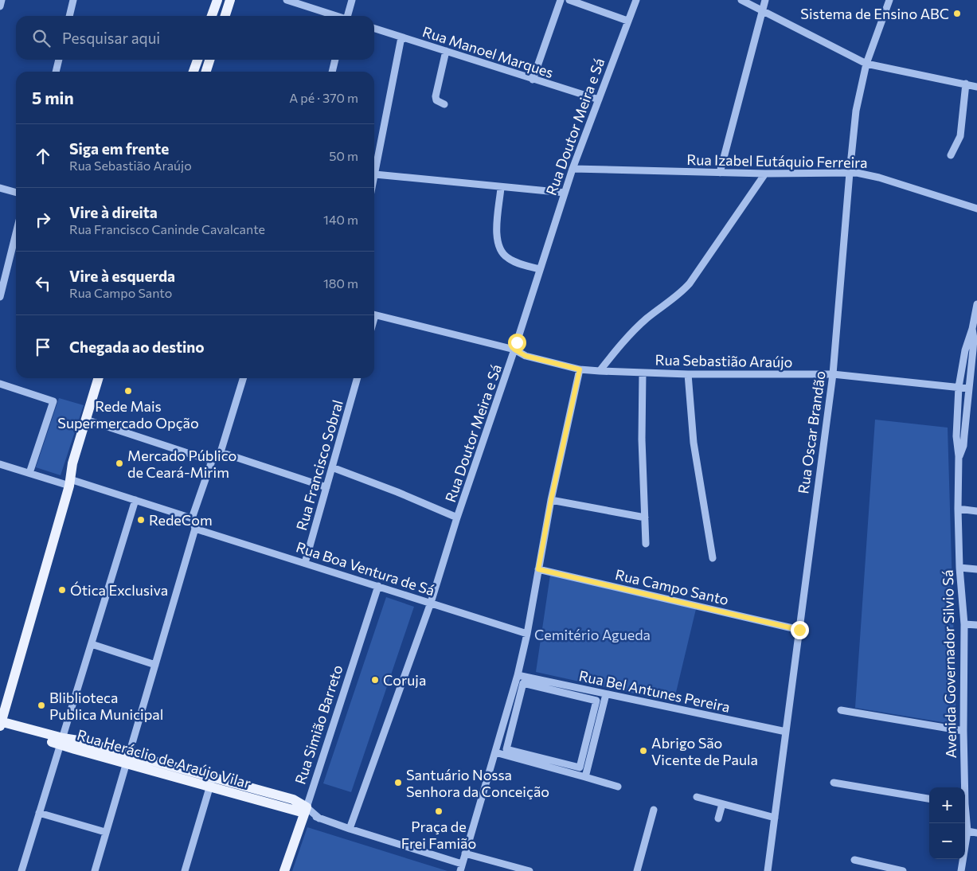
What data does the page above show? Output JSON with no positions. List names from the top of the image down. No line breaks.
{"streets":{"main road":["Rua Simião Barreto","Rua Heráclio de Araújo Vilar"],"street":["Rua Manoel Marques","Rua Doutor Meira e Sá","Rua Izabel Eutáquio Ferreira","Rua Sebastião Araújo","Rua Oscar Brandão","Rua Francisco Sobral","Rua Boa Ventura de Sá","Rua Campo Santo","Avenida Governador Silvio Sá","Rua Bel Antunes Pereira"]},"crossings":[["Rua Manoel Marques","Rua Doutor Meira e Sá"],["Rua Doutor Meira e Sá","Rua Izabel Eutáquio Ferreira"],["Rua Doutor Meira e Sá","Rua Sebastião Araújo"],["Rua Doutor Meira e Sá","Rua Boa Ventura de Sá"],["Rua Doutor Meira e Sá","Rua Heráclio de Araújo Vilar"],["Rua Izabel Eutáquio Ferreira","Rua Oscar Brandão"],["Rua Sebastião Araújo","Rua Oscar Brandão"],["Rua Sebastião Araújo","Avenida Governador Silvio Sá"],["Rua Oscar Brandão","Rua Campo Santo"],["Rua Oscar Brandão","Rua Bel Antunes Pereira"],["Rua Francisco Sobral","Rua Boa Ventura de Sá"],["Rua Boa Ventura de Sá","Rua Simião Barreto"],["Rua Simião Barreto","Rua Heráclio de Araújo Vilar"]],"parks":["Cemitério Agueda"],"places":["Sistema de Ensino ABC","Rede Mais Supermercado Opção","Mercado Público de Ceará-Mirim","RedeCom","Ótica Exclusiva","Coruja","Bliblioteca Publica Municipal","Abrigo São Vicente de Paula","Santuário Nossa Senhora da Conceição","Praça de Frei Famião"],"page":{"search":"Pesquisar aqui","heading":["5 min","A pé · 370 m"],"list":[["Siga em frente","Rua Sebastião Araújo","50 m"],["Vire à direita","Rua Francisco Caninde Cavalcante","140 m"],["Vire à esquerda","Rua Campo Santo","180 m"],"Chegada ao destino"],"map_buttons":["+","−"]}}
